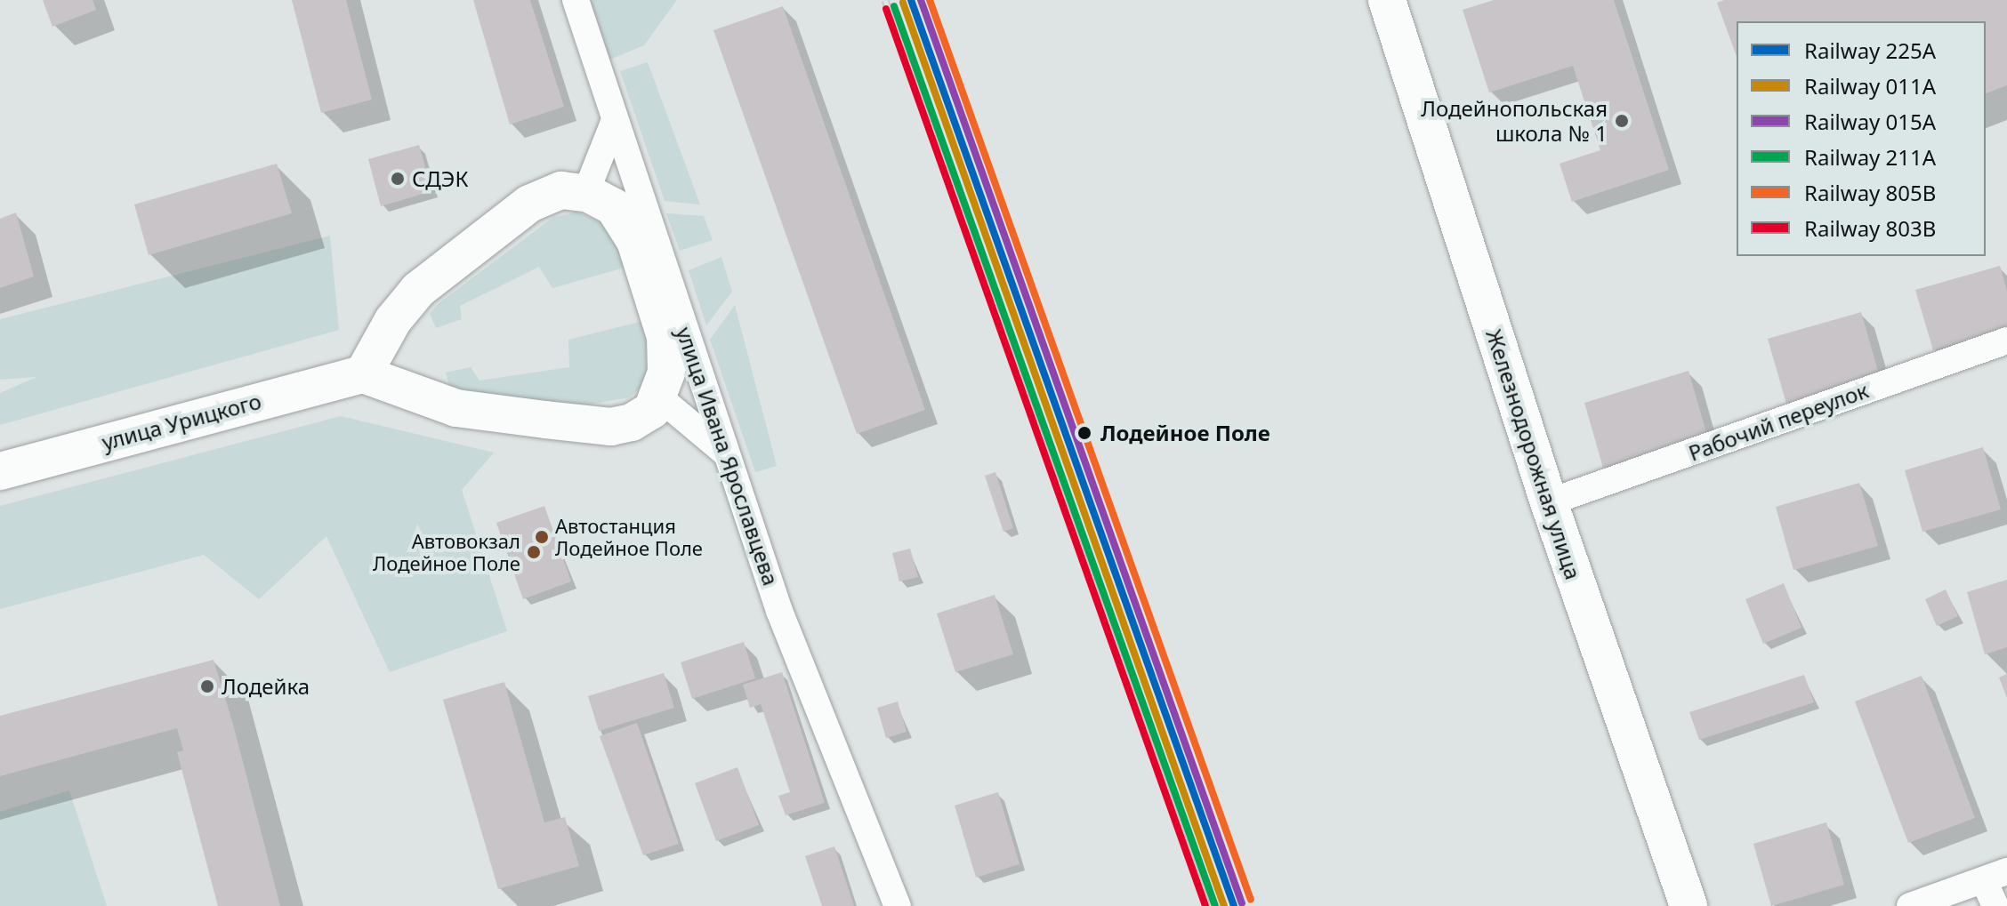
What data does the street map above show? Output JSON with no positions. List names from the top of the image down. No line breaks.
{"streets":{"street":["улица Урицкого","Рабочий переулок","Железнодорожная улица","улица Ивана Ярославцева"]},"crossings":[["Рабочий переулок","Железнодорожная улица"]],"places":["Лодейнопольская школа № 1","СДЭК","Лодейное Поле","Автостанция Лодейное Поле","Автовокзал Лодейное Поле","Лодейка"],"lines":["rail line 225А","rail line 015А","rail line 805В","rail line 011А","rail line 211А","rail line 803В"],"legend":["Railway 225А","Railway 011А","Railway 015А","Railway 211А","Railway 805В","Railway 803В"]}
